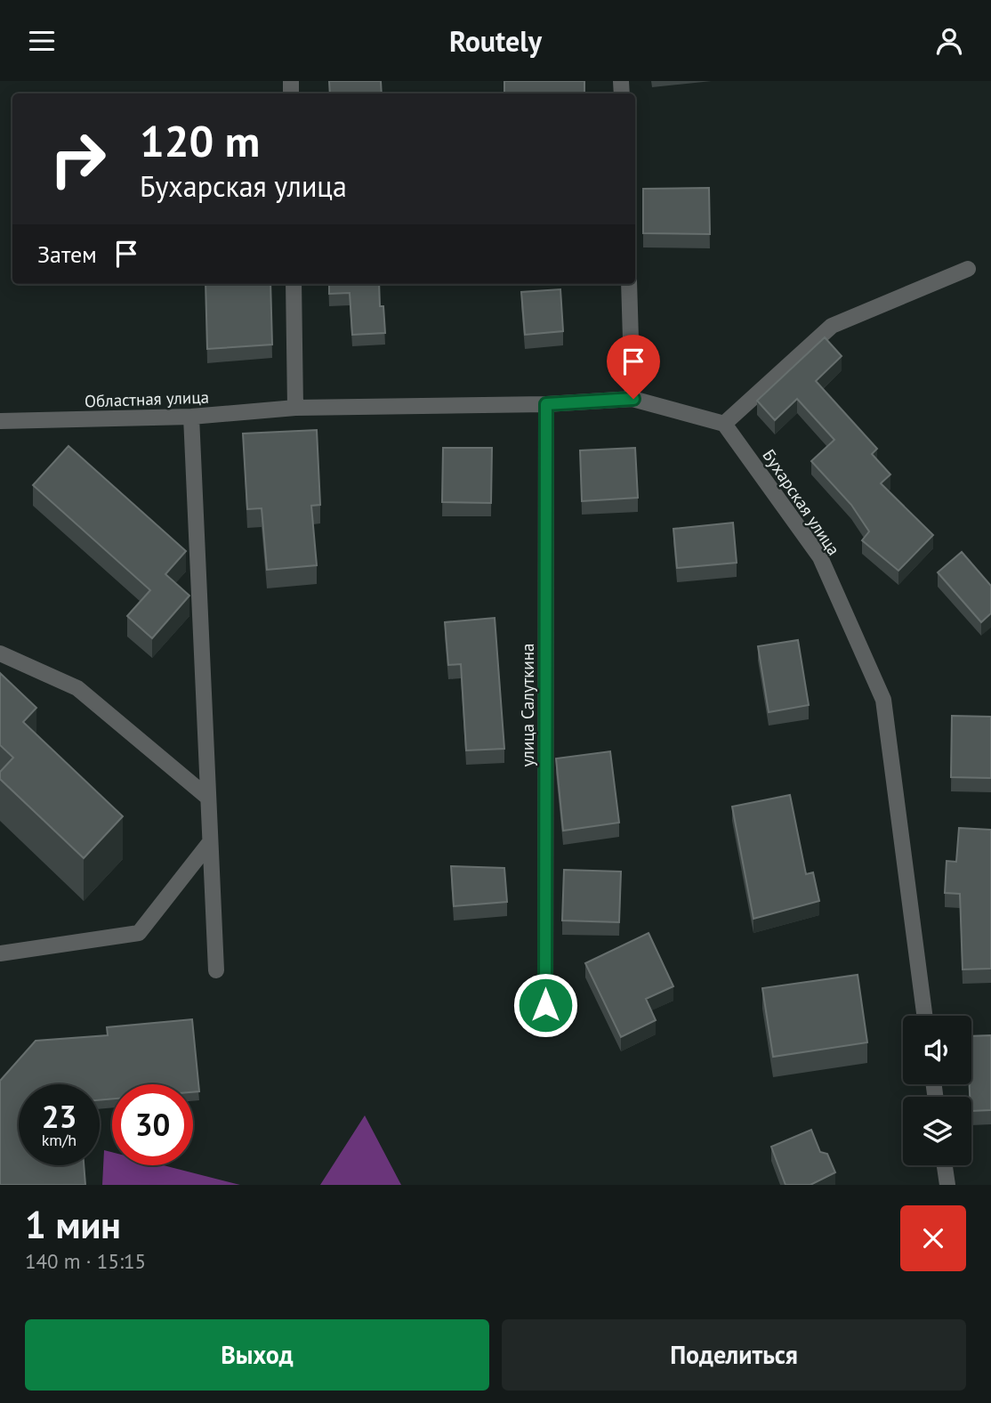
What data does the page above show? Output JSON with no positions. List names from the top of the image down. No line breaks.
{"streets":{"street":["Областная улица","Бухарская улица","улица Салуткина"]},"page":{"header":"Routely","turn":["120 m","Бухарская улица"],"then":"Затем","speed":"23 km/h","limit":"30","heading":["1 мин","140 m · 15:15"],"buttons":["Выход","Поделиться"]}}
